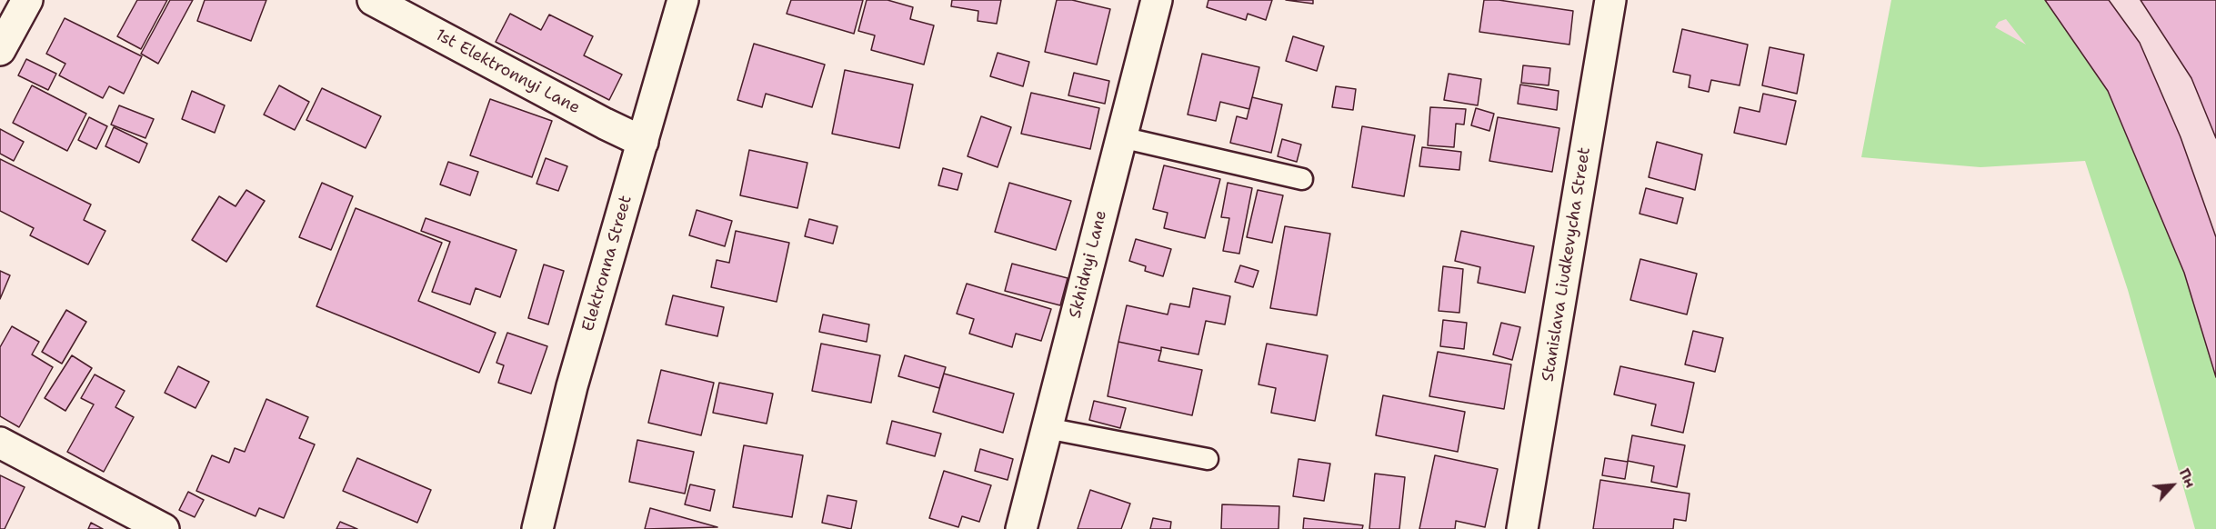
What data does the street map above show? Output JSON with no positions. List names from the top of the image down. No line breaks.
{"streets":{"street":["1st Elektronnyi Lane","Elektronna Street","Skhidnyi Lane","Stanislava Liudkevycha Street"]},"crossings":[["1st Elektronnyi Lane","Elektronna Street"]],"north":"top right"}
